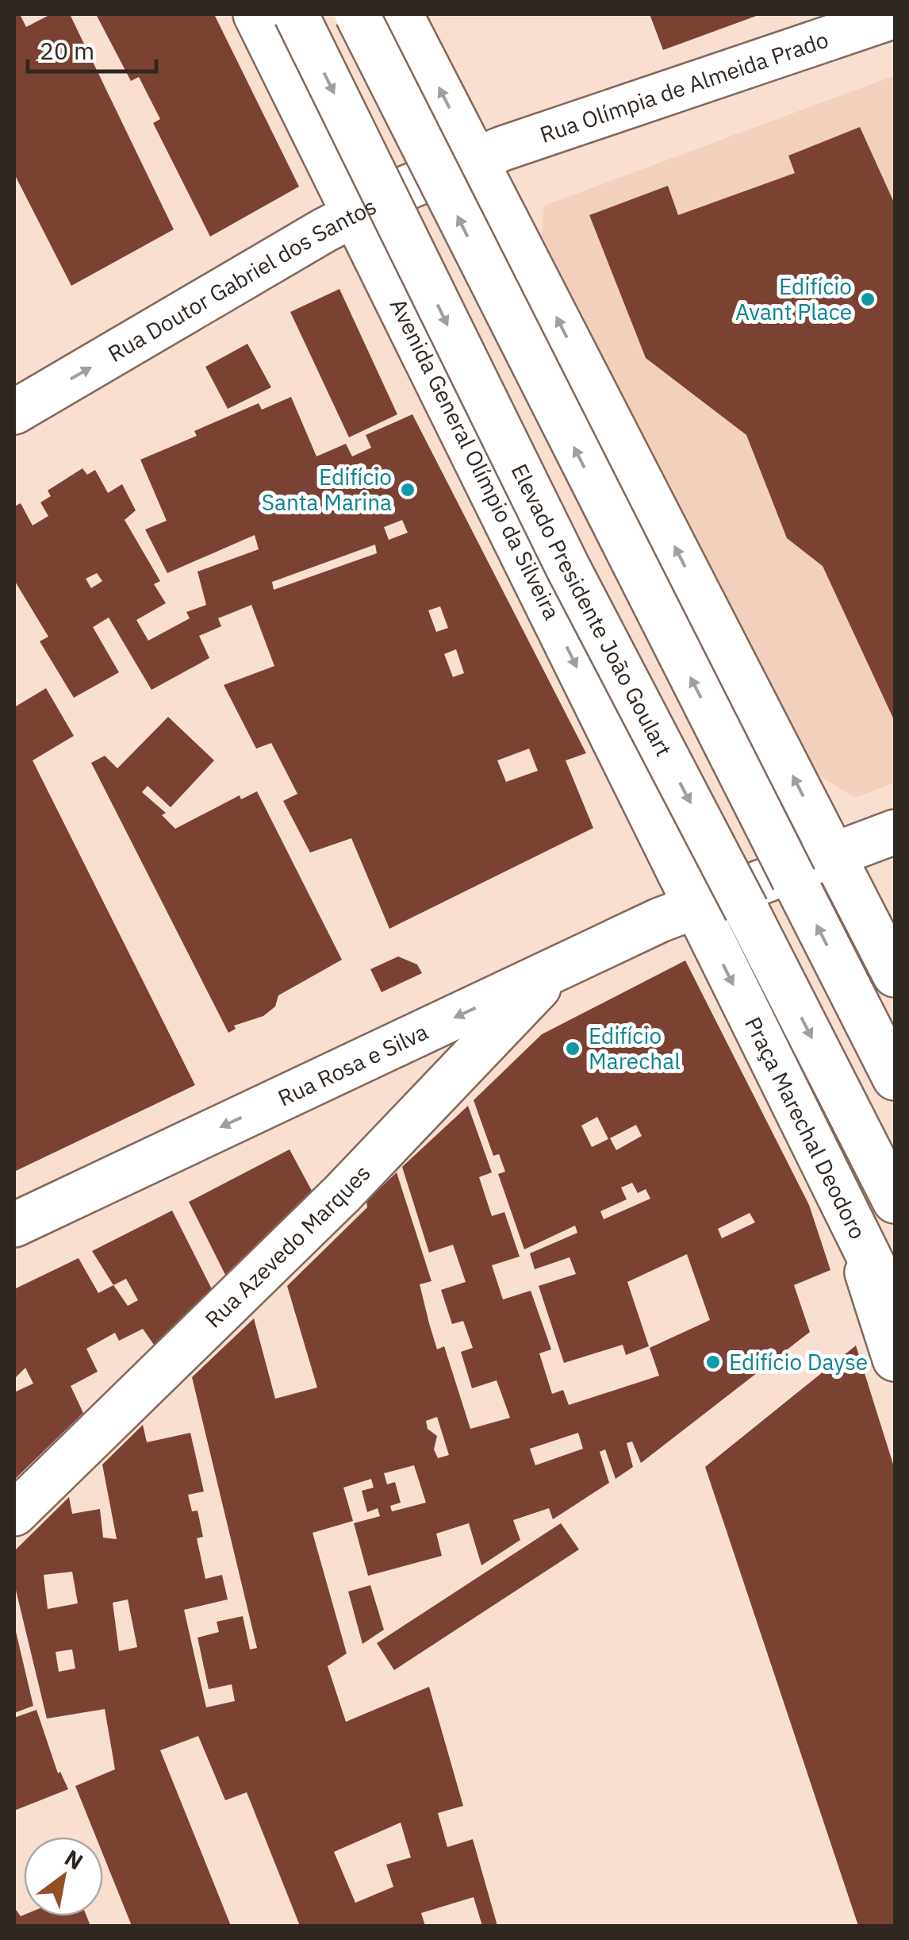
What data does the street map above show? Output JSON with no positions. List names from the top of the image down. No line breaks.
{"streets":{"main road":["Rua Olímpia de Almeida Prado","Rua Doutor Gabriel dos Santos","Avenida General Olímpio da Silveira","Elevado Presidente João Goulart","Rua Rosa e Silva","Praça Marechal Deodoro","Rua Azevedo Marques"]},"crossings":[["Rua Olímpia de Almeida Prado","Rua Doutor Gabriel dos Santos"],["Rua Doutor Gabriel dos Santos","Avenida General Olímpio da Silveira"],["Avenida General Olímpio da Silveira","Rua Rosa e Silva"],["Avenida General Olímpio da Silveira","Praça Marechal Deodoro"],["Rua Rosa e Silva","Praça Marechal Deodoro"],["Rua Rosa e Silva","Rua Azevedo Marques"]],"one_way":["Rua Doutor Gabriel dos Santos","Rua Rosa e Silva"],"places":["Edifício Avant Place","Edifício Santa Marina","Edifício Marechal","Edifício Dayse"],"scale_bar":"20 m","north":"top right"}
